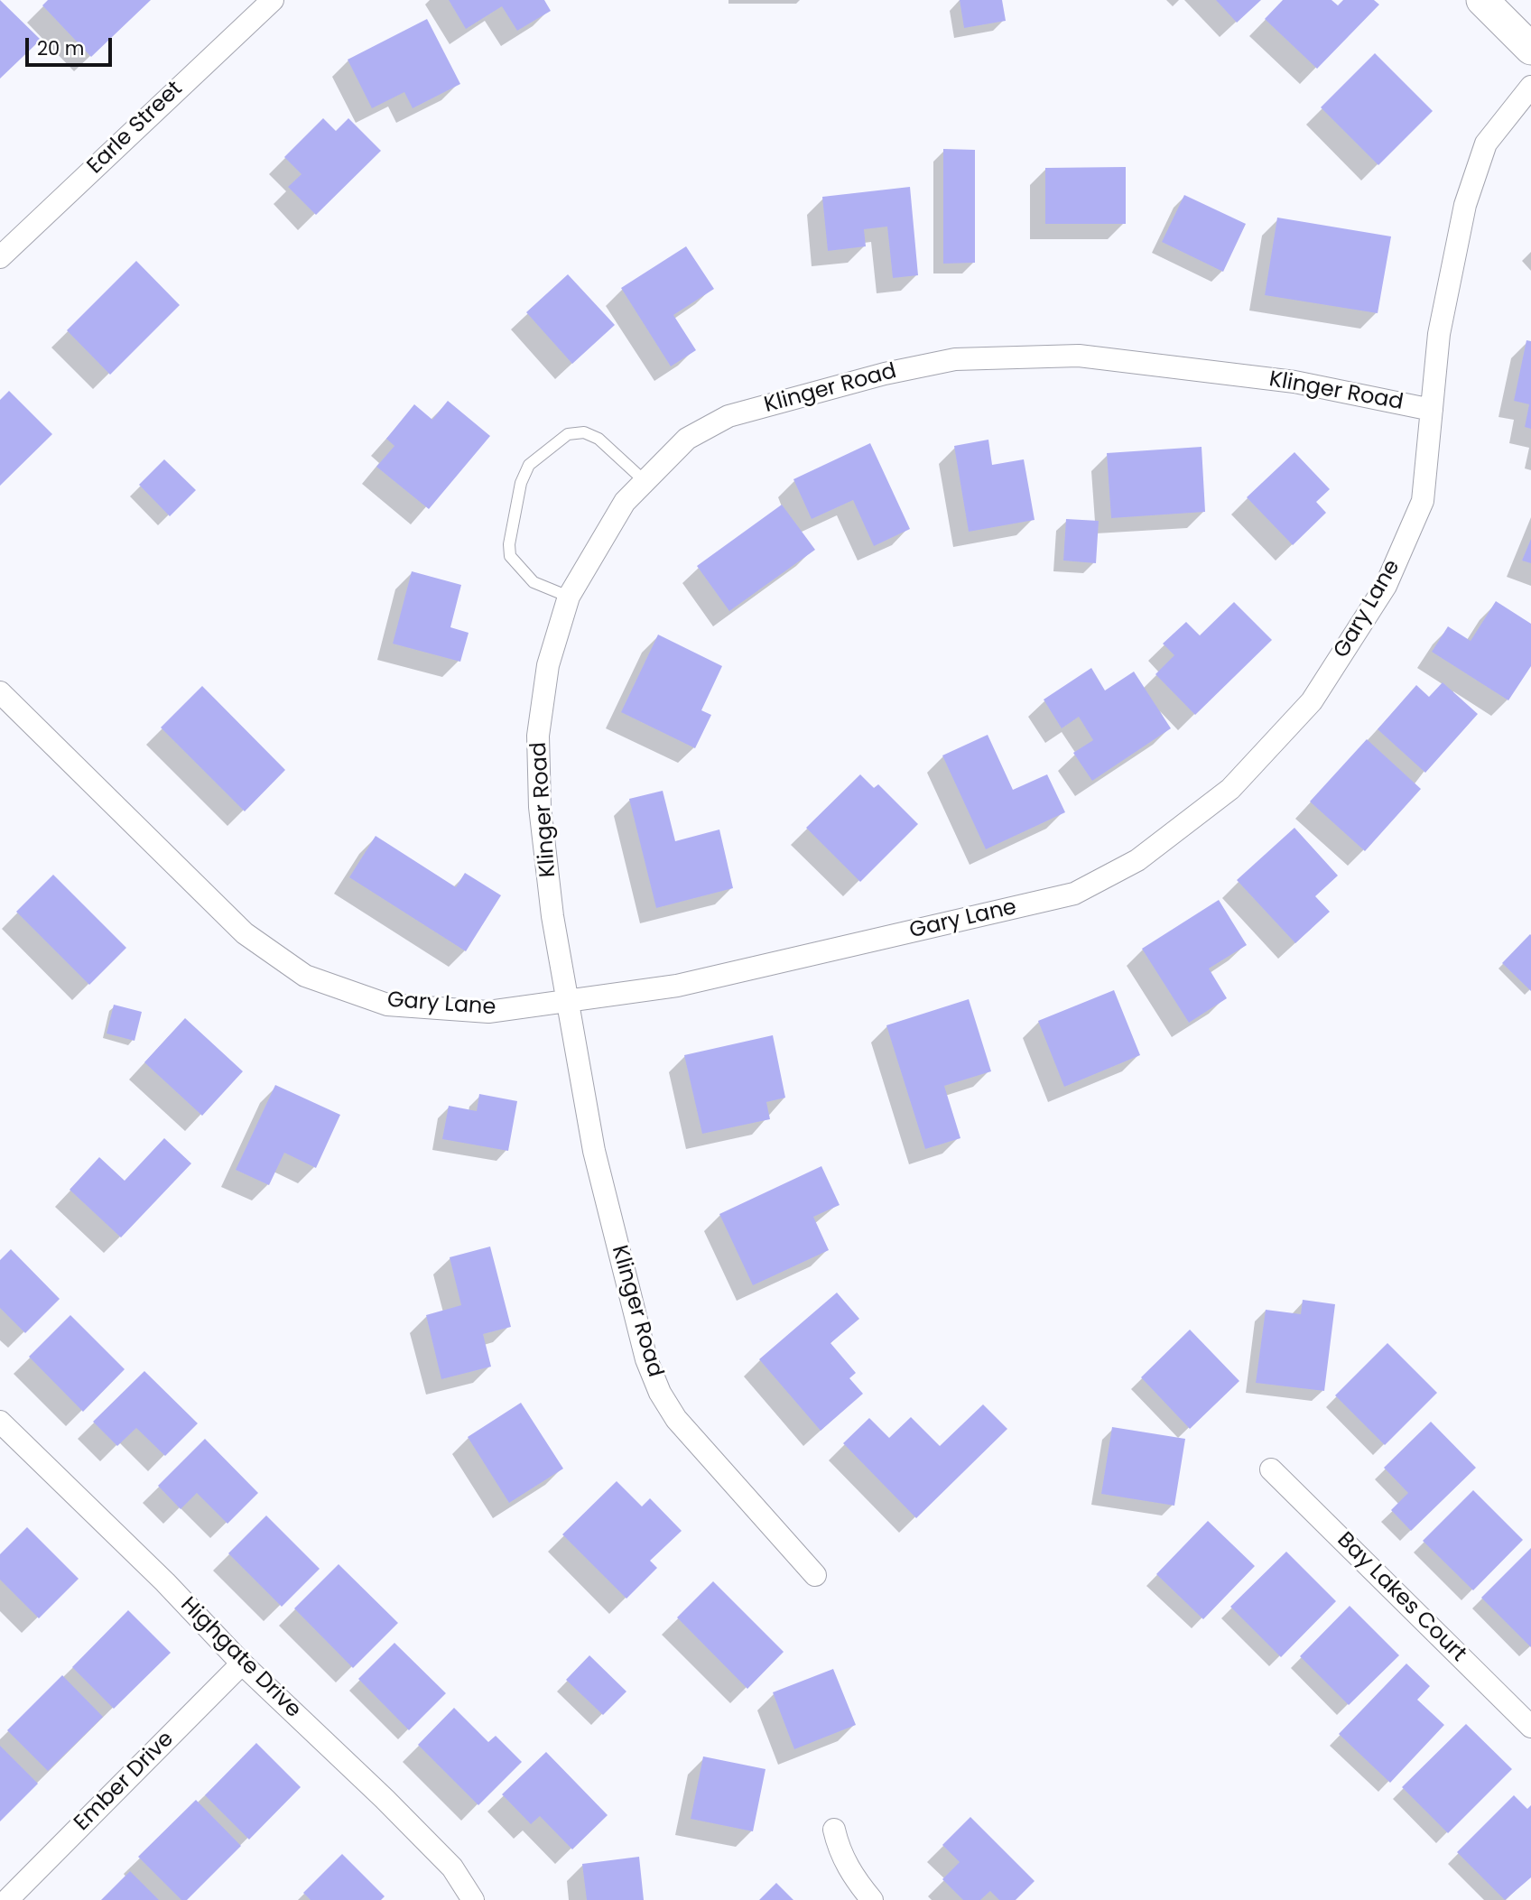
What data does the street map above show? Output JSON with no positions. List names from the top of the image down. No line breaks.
{"streets":{"street":["Earle Street","Klinger Road","Gary Lane","Bay Lakes Court","Highgate Drive","Ember Drive"]},"crossings":[["Klinger Road","Gary Lane"],["Highgate Drive","Ember Drive"]],"scale_bar":"20 m"}
